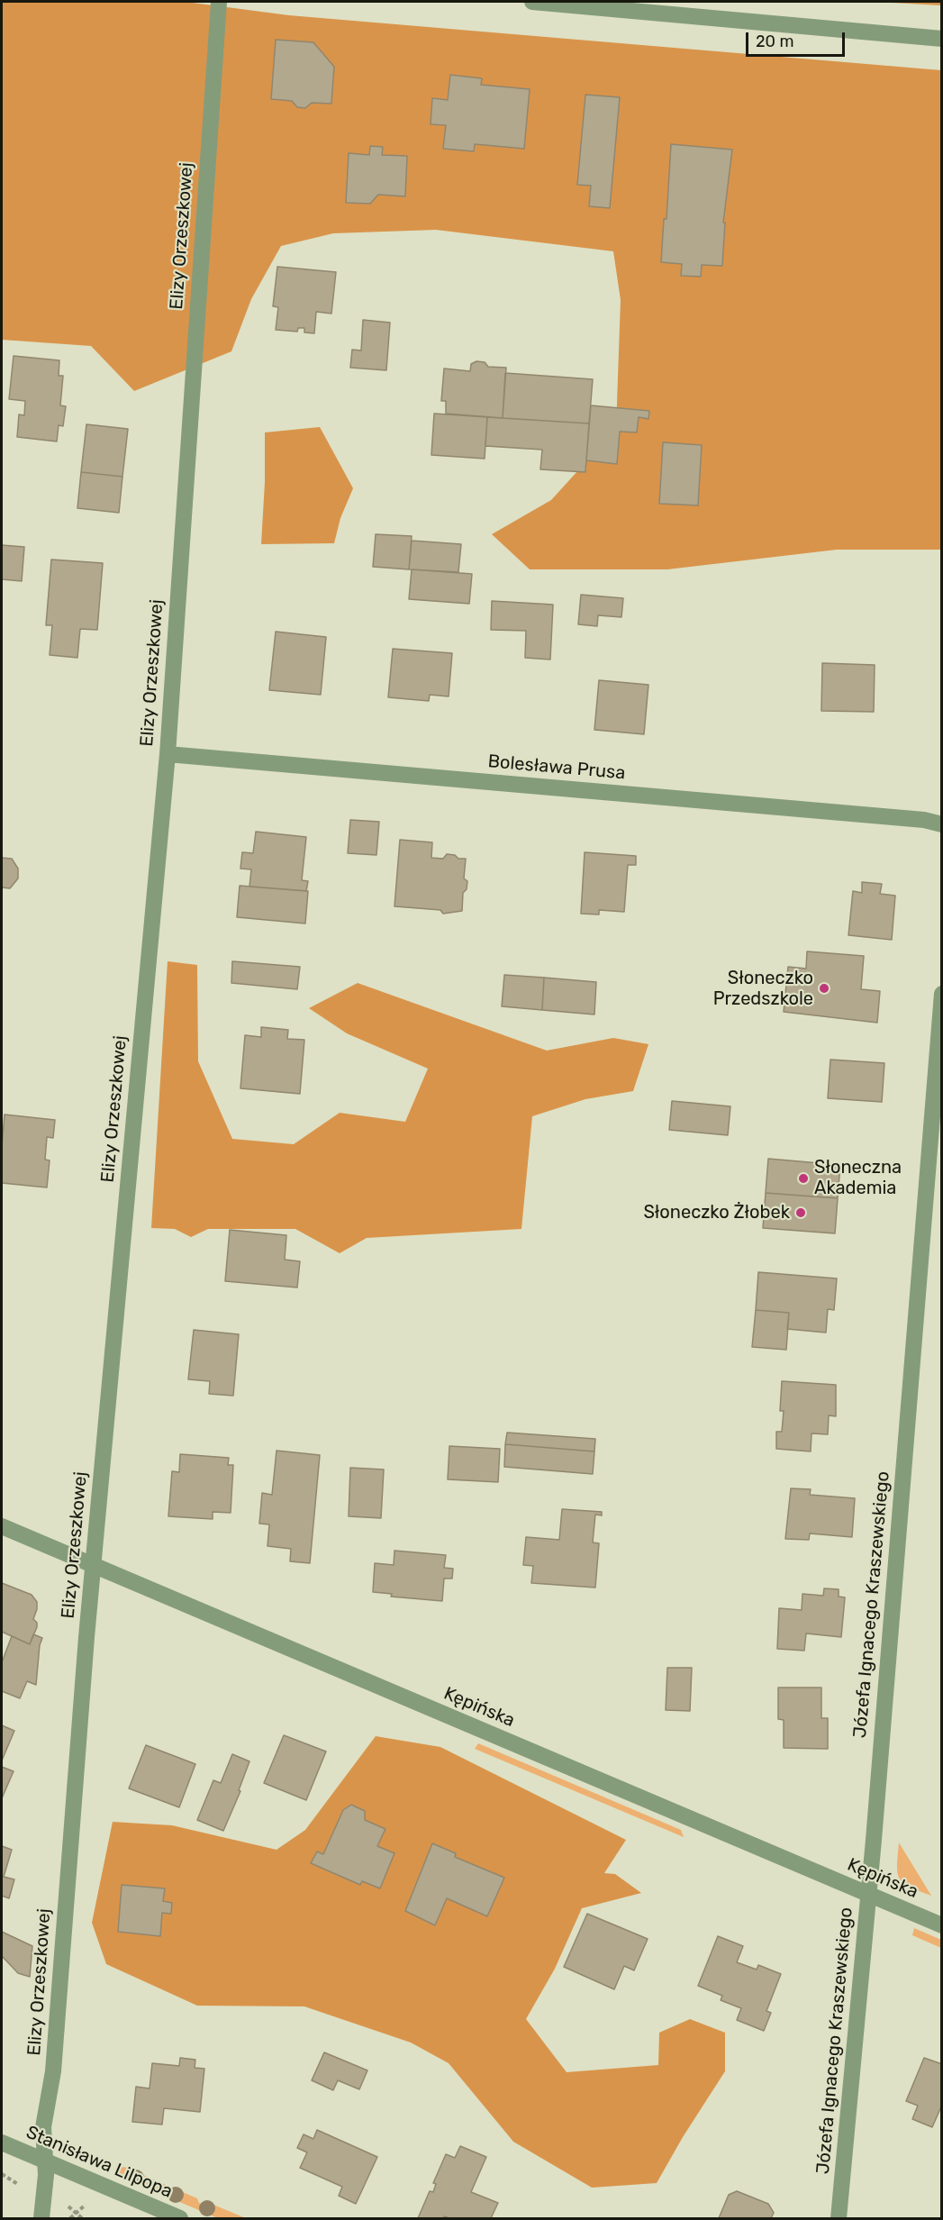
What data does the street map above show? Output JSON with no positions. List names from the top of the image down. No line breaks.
{"streets":{"street":["Elizy Orzeszkowej","Bolesława Prusa","Józefa Ignacego Kraszewskiego","Kępińska","Stanisława Lilpopa"]},"crossings":[["Elizy Orzeszkowej","Bolesława Prusa"],["Elizy Orzeszkowej","Kępińska"],["Elizy Orzeszkowej","Stanisława Lilpopa"],["Józefa Ignacego Kraszewskiego","Kępińska"]],"places":["Słoneczko Przedszkole","Słoneczna Akademia","Słoneczko Żłobek"],"scale_bar":"20 m"}
